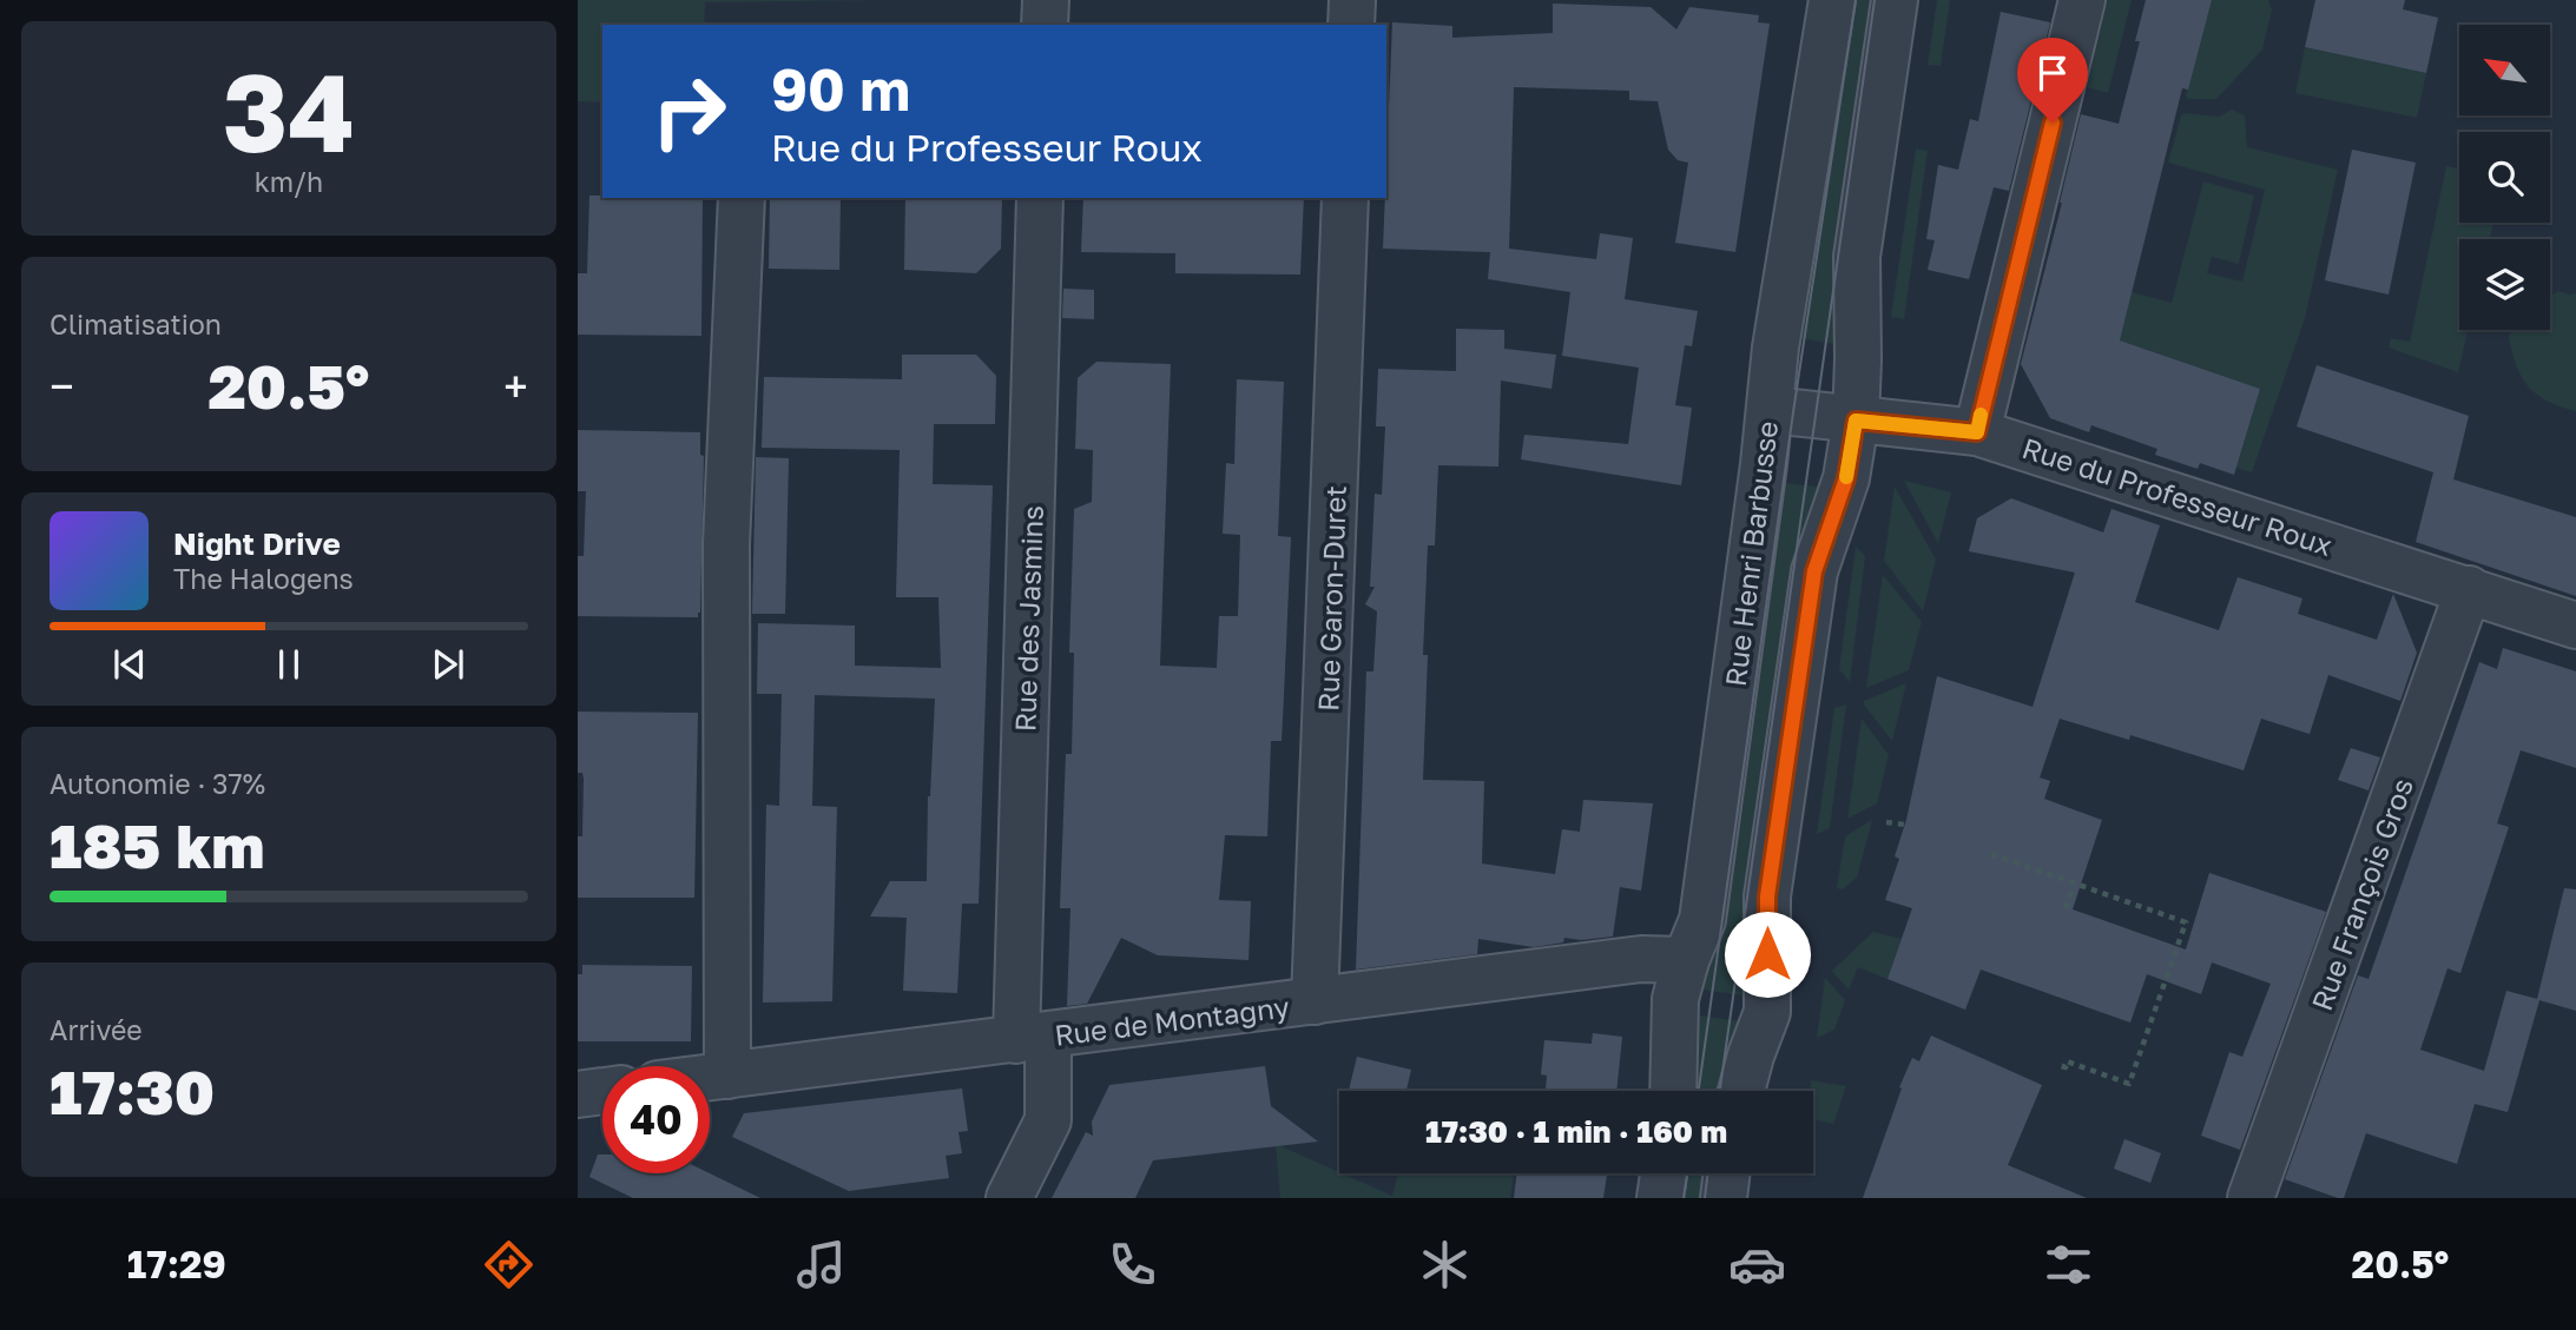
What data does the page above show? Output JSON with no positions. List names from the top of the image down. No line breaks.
{"streets":{"street":["Rue du Professeur Roux","Rue Henri Barbusse","Rue Garon-Duret","Rue des Jasmins","Rue François Gros","Rue de Montagny"]},"crossings":[["Rue du Professeur Roux","Rue Henri Barbusse"],["Rue du Professeur Roux","Rue François Gros"],["Rue Henri Barbusse","Rue de Montagny"],["Rue Garon-Duret","Rue de Montagny"],["Rue des Jasmins","Rue de Montagny"]],"north":"top left","page":{"tile":[["34","km/h"],"Climatisation",["Autonomie · 37%","185 km"],["Arrivée","17:30"]],"turn":["90 m","Rue du Professeur Roux"],"heat":["−","20.5°","+"],"song":["Night Drive","The Halogens"],"limit":"40","trip":"17:30 · 1 min · 160 m","tabs":["17:29","20.5°"]}}
